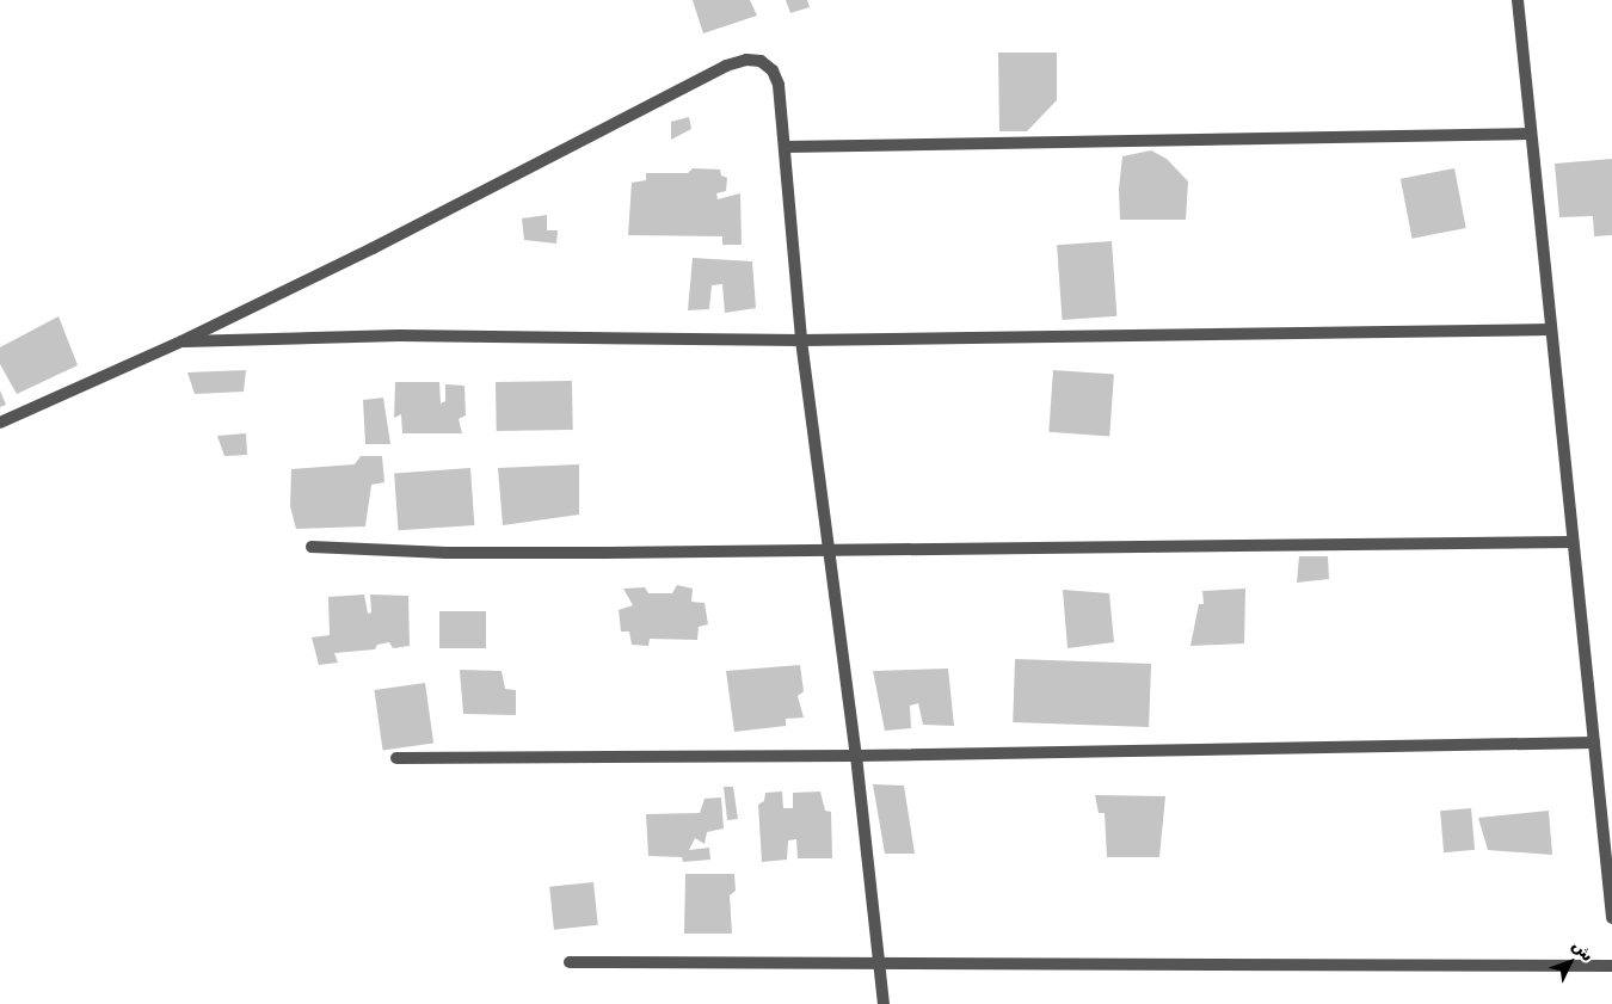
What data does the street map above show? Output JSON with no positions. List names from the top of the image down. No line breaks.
{"north":"top right"}
